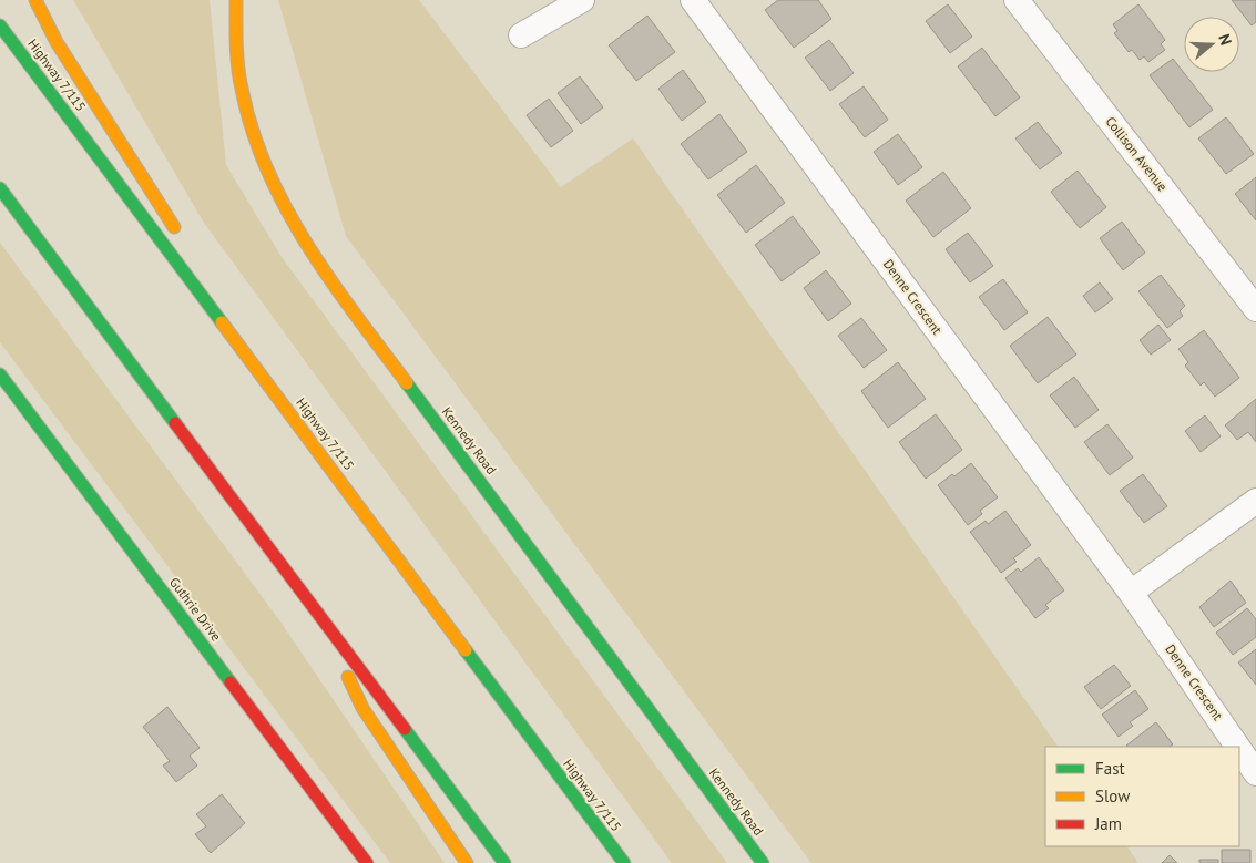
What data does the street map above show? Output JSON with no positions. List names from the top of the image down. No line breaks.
{"streets":{"main road":["Highway 7/115","Kennedy Road","Guthrie Drive"],"street":["Collison Avenue","Denne Crescent"]},"legend":["Fast","Slow","Jam"],"north":"right"}
